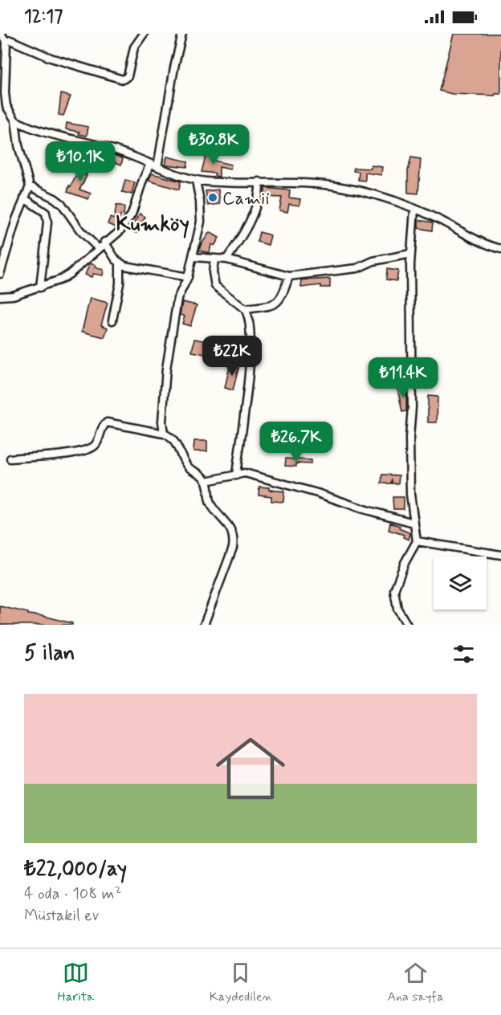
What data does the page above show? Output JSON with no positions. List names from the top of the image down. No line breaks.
{"districts":["Kumköy"],"places":["Camii"],"page":{"status":"12:17","price":["₺30.8K","₺10.1K","₺22K","₺11.4K","₺26.7K"],"heading":"5 ilan","list":[{"name":"₺22,000/ay","note":"4 oda · 108 m² · Müstakil ev"}],"tabs":["Harita","Kaydedilen","Ana sayfa"]}}
